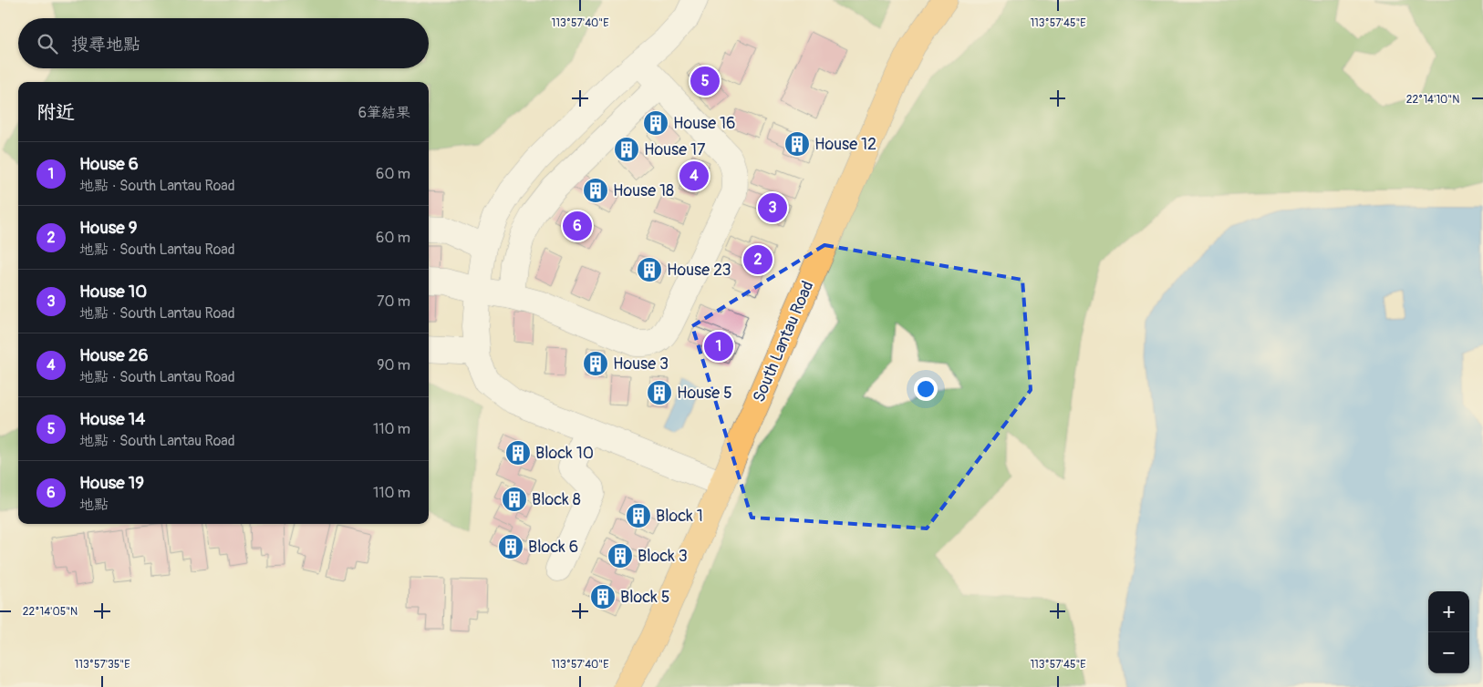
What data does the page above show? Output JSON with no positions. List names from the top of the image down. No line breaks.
{"streets":{"main road":["South Lantau Road"]},"places":{"building":["House 16","House 12","House 17","House 18","House 23","House 3","House 5","Block 10","Block 8","Block 1","Block 6","Block 3","Block 5"]},"page":{"search":"搜尋地點","pins":["5","4","3","6","2","1"],"heading":["附近","6筆結果"],"list":[{"mark":"1","name":"House 6","note":"地點 · South Lantau Road","value":"60 m"},{"mark":"2","name":"House 9","note":"地點 · South Lantau Road","value":"60 m"},{"mark":"3","name":"House 10","note":"地點 · South Lantau Road","value":"70 m"},{"mark":"4","name":"House 26","note":"地點 · South Lantau Road","value":"90 m"},{"mark":"5","name":"House 14","note":"地點 · South Lantau Road","value":"110 m"},{"mark":"6","name":"House 19","note":"地點","value":"110 m"}],"map_buttons":["+","−"]},"coordinates":["113°57'40\"E","113°57'45\"E","22°14'10\"N","22°14'05\"N","113°57'35\"E"]}
